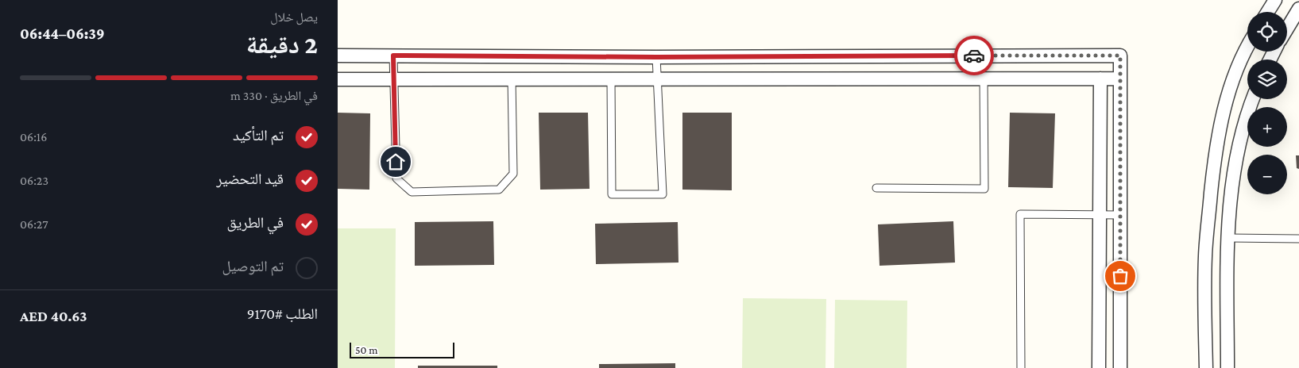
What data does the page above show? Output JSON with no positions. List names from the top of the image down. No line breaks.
{"scale_bar":"50 m","page":{"heading":["2 دقيقة","يصل خلال","06:39–06:44"],"panel":["الطلب #9170","AED 40.63"],"map_buttons":["+","−"],"bar":"في الطريق · 330 m","list":[["تم التأكيد","06:16"],["قيد التحضير","06:23"],["في الطريق","06:27"],"تم التوصيل"],"scale":"50 m"}}
